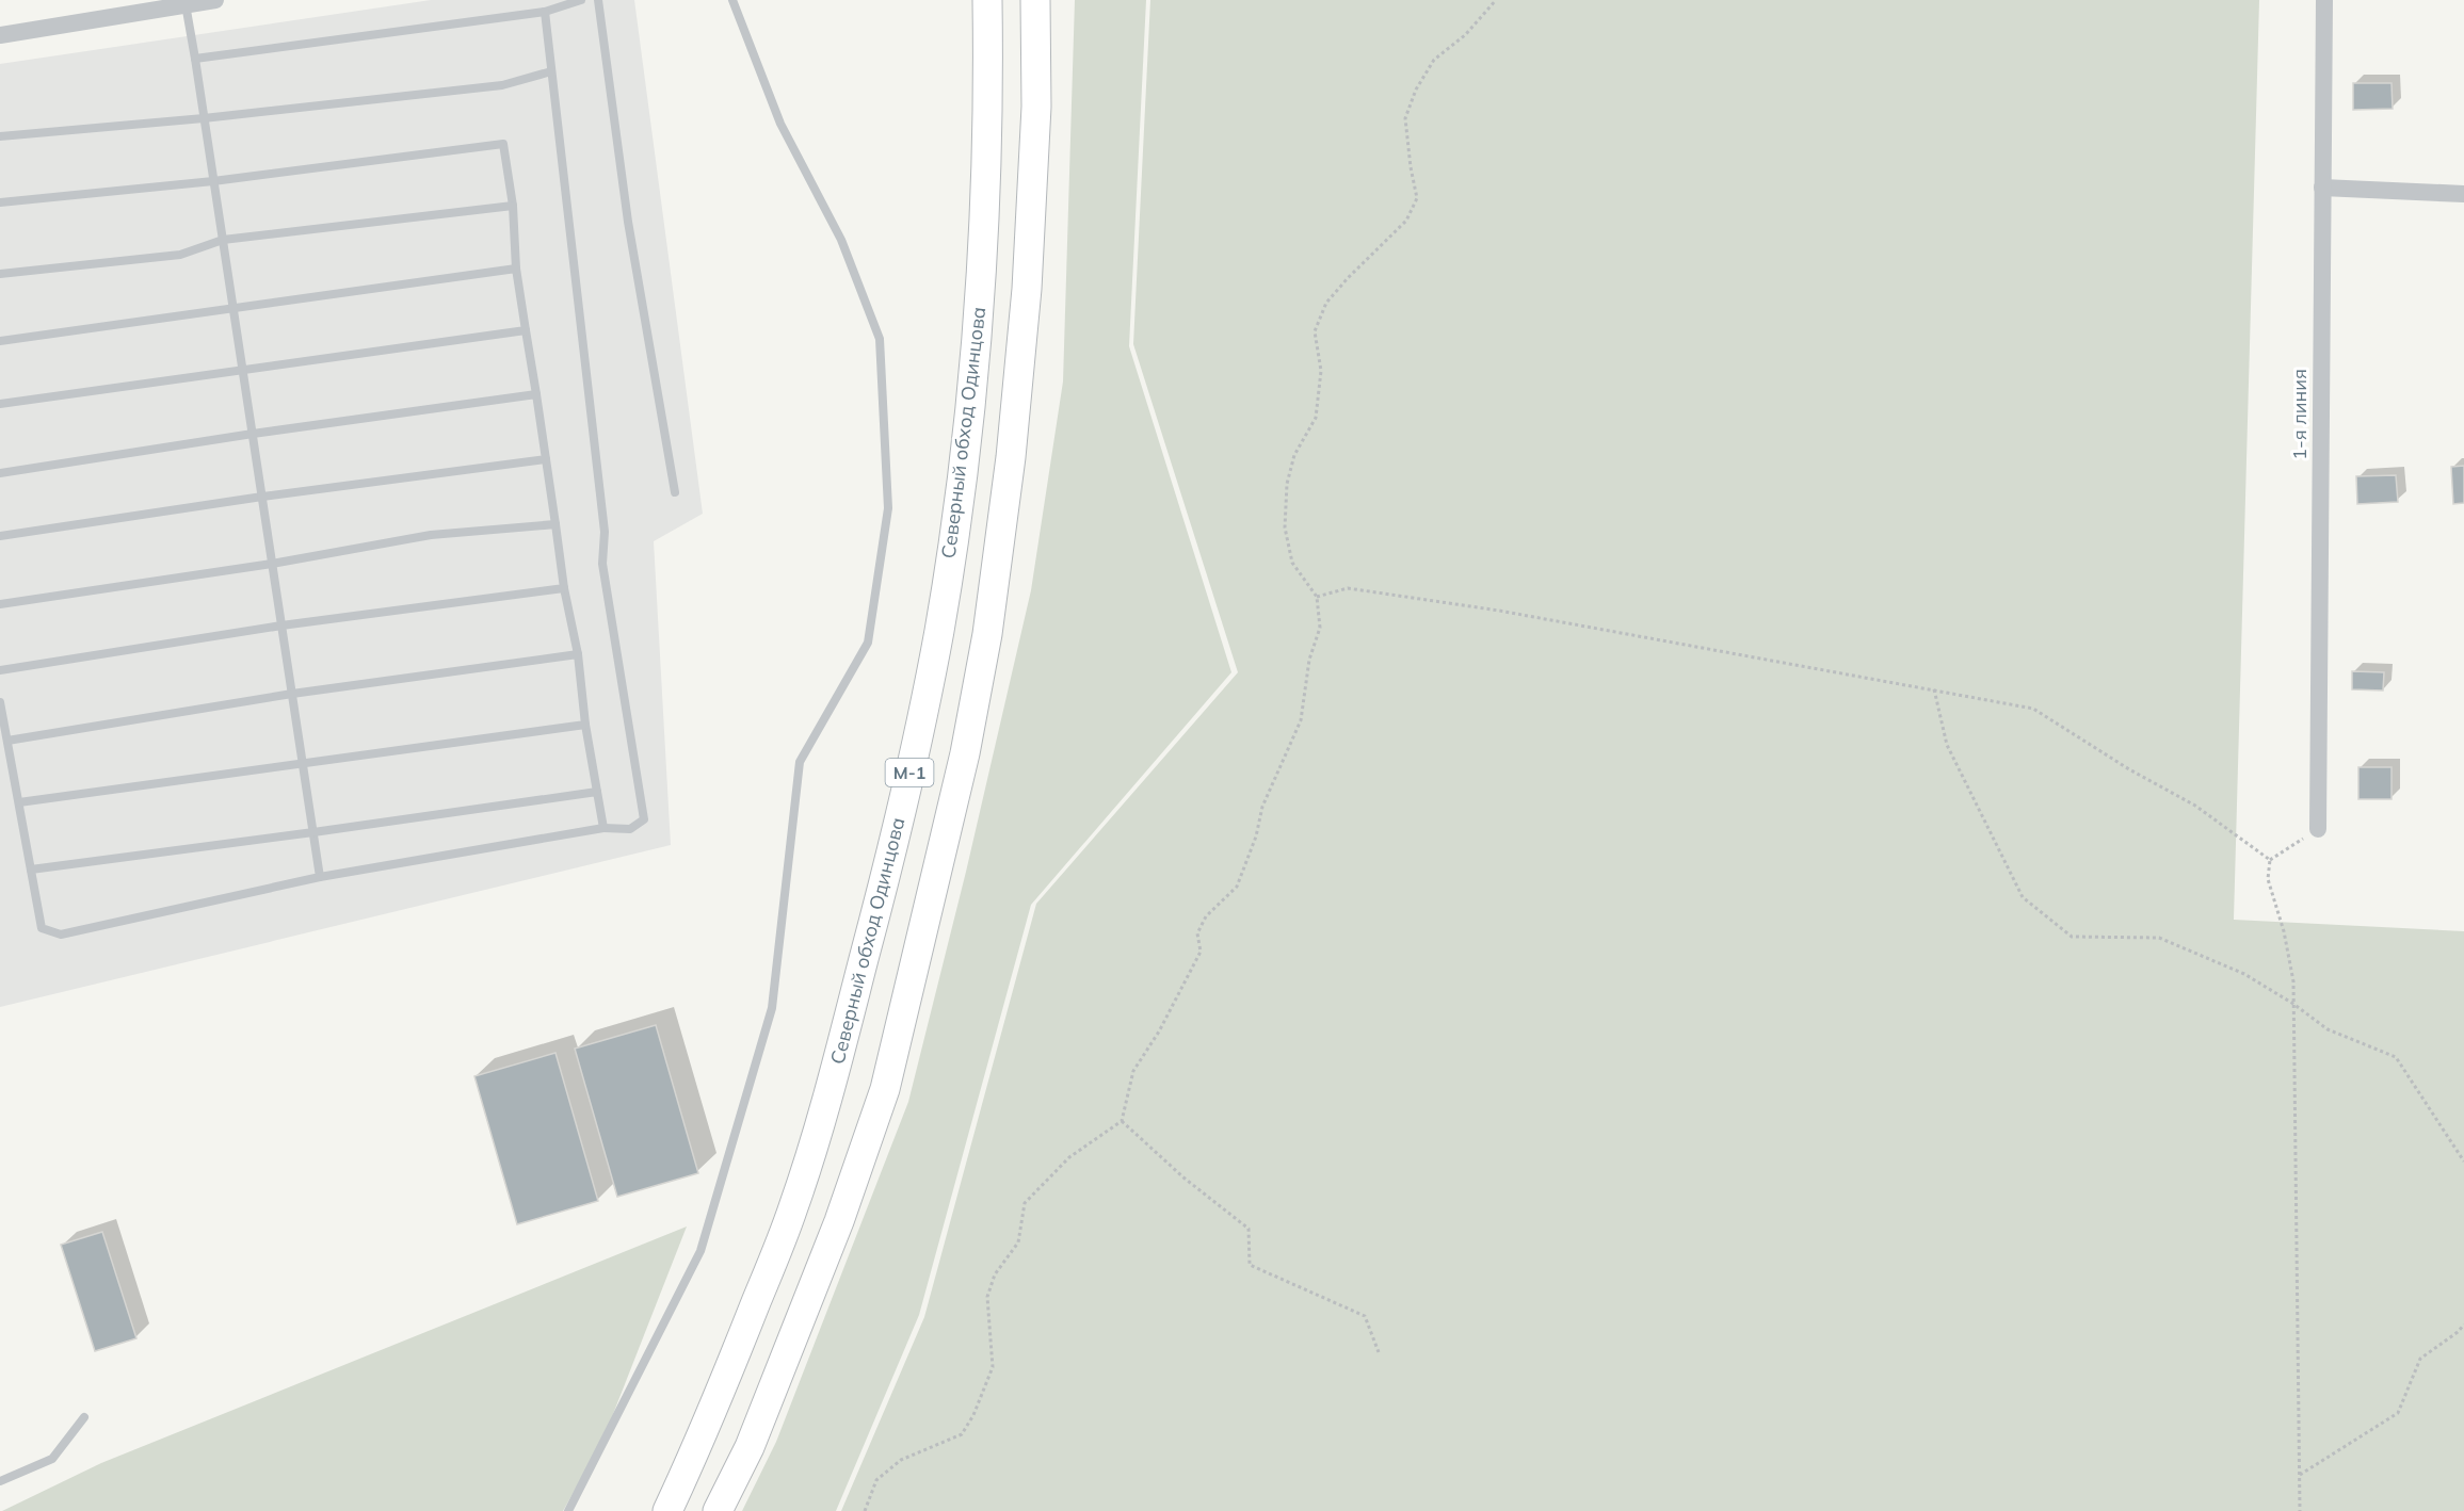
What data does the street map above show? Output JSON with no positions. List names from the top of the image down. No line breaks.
{"streets":{"highway":["Северный обход Одинцова","М-1"],"street":["1-я линия"]}}
